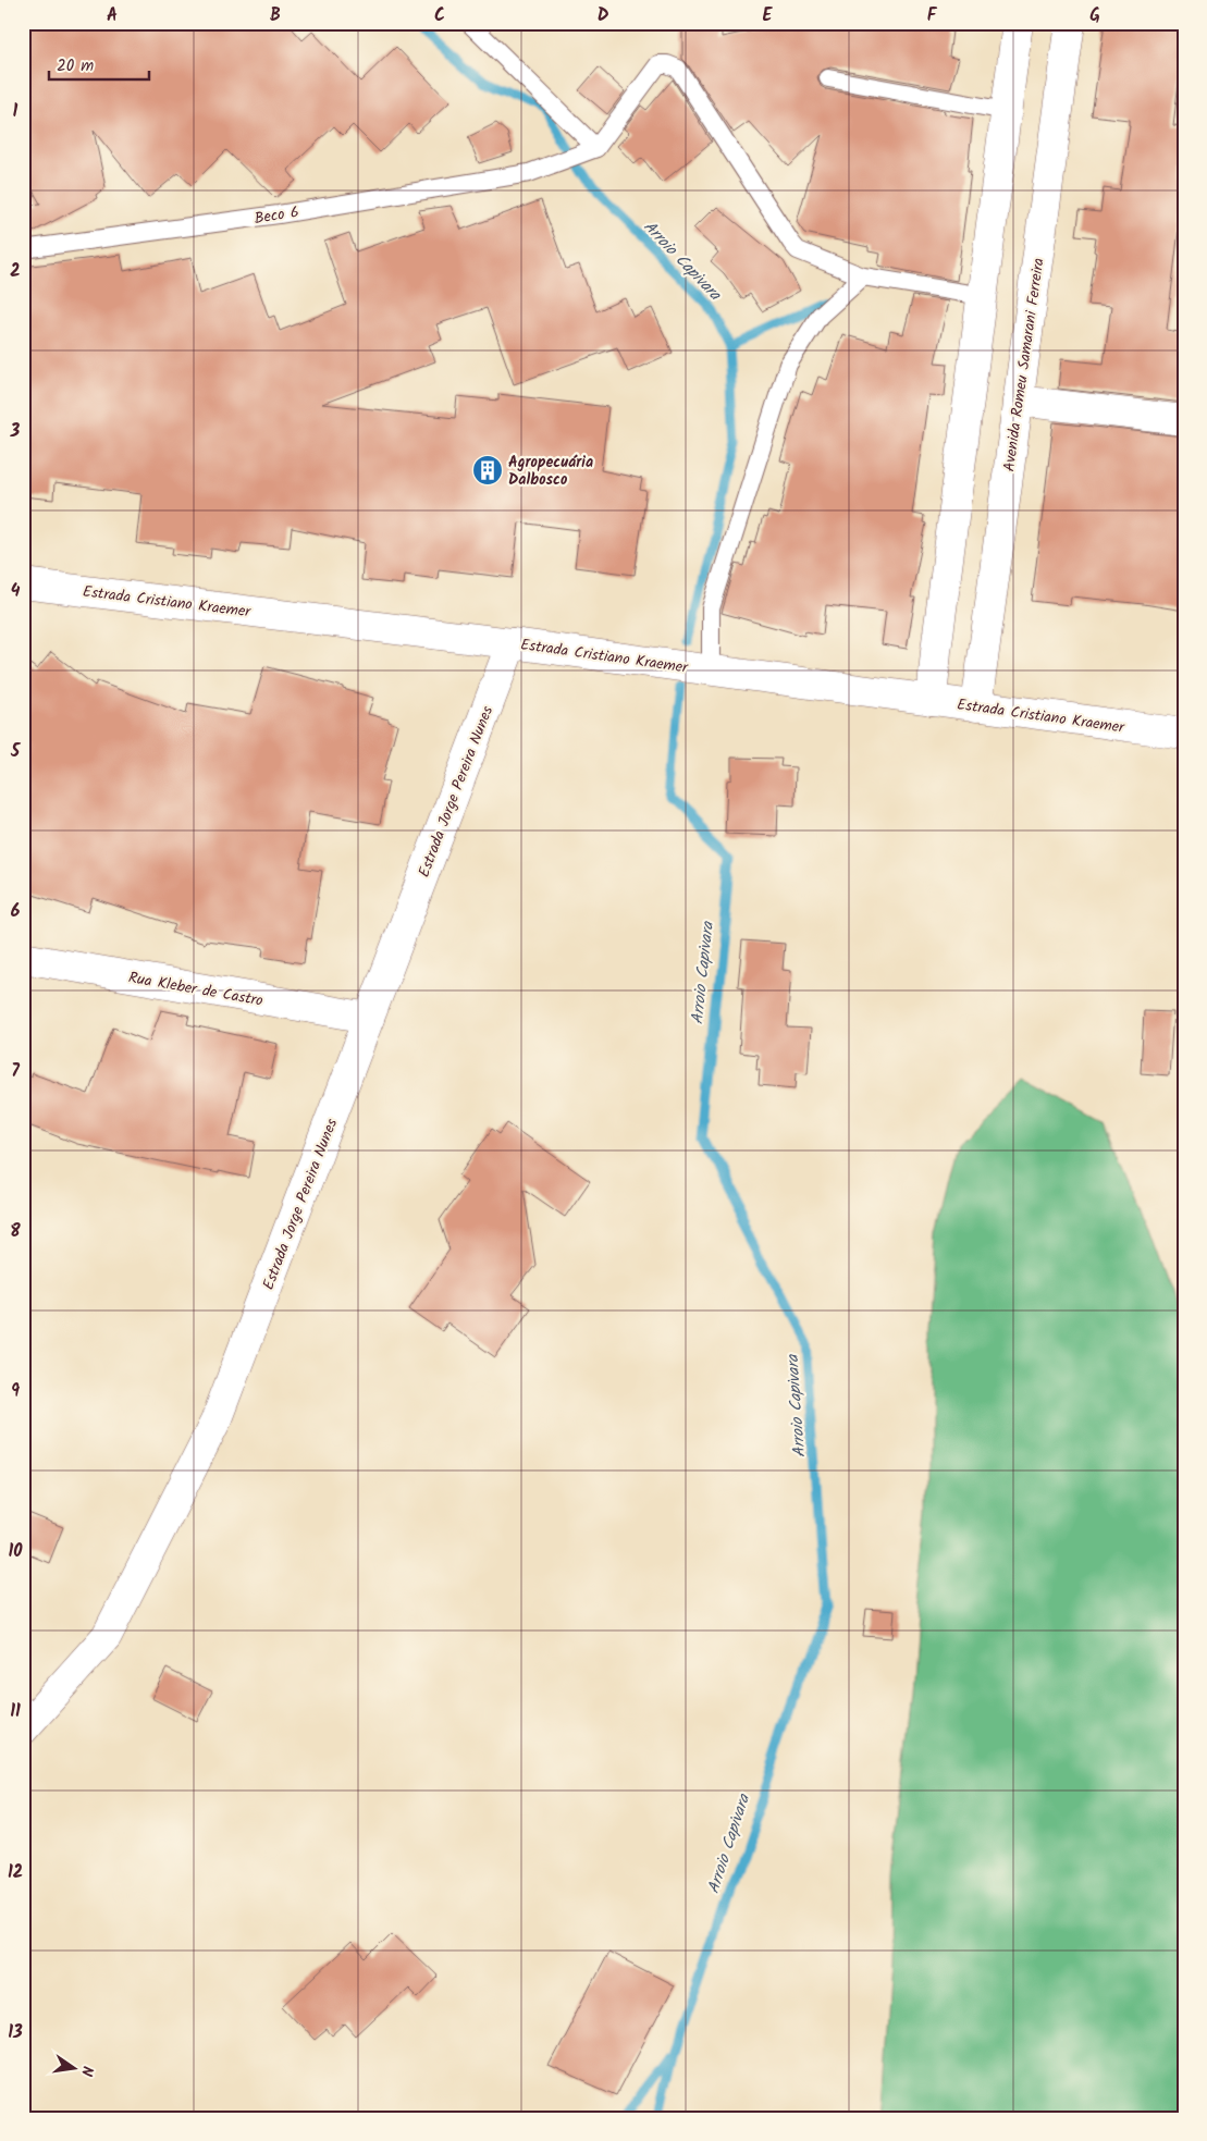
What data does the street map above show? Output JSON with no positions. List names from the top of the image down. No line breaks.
{"streets":{"street":["Avenida Romeu Samarani Ferreira","Estrada Cristiano Kraemer","Estrada Jorge Pereira Nunes","Rua Kleber de Castro"],"lane":["Beco 6"]},"crossings":[["Avenida Romeu Samarani Ferreira","Estrada Cristiano Kraemer"],["Estrada Cristiano Kraemer","Estrada Jorge Pereira Nunes"],["Estrada Jorge Pereira Nunes","Rua Kleber de Castro"]],"water":["Arroio Capivara"],"places":{"building":["Agropecuária Dalbosco"]},"scale_bar":"20 m","north":"right","grid":{"columns":["A","B","C","D","E","F","G"],"rows":["1","2","3","4","5","6","7","8","9","10","11","12","13"]}}
